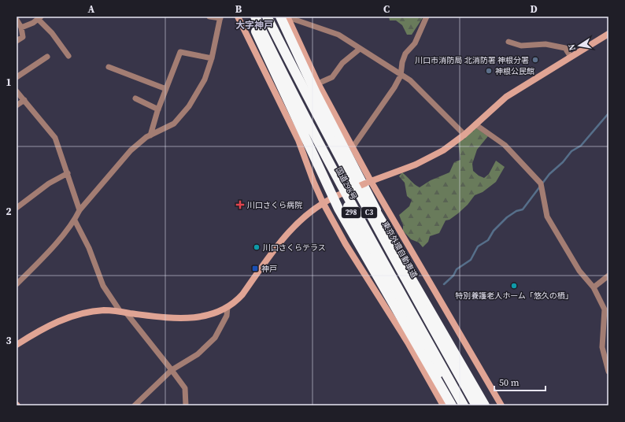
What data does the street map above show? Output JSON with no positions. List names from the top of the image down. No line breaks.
{"streets":{"highway":["国道298号","298","C3","東京外環自動車道"]},"districts":["大字神戸"],"places":{"other":["川口市消防局 北消防署 神根分署","神根公民館","川口さくらテラス","特別養護老人ホーム「悠久の栖」"],"health":["川口さくら病院"],"transit":["神戸"]},"scale_bar":"50 m","north":"left","grid":{"columns":["A","B","C","D"],"rows":["1","2","3"]}}
